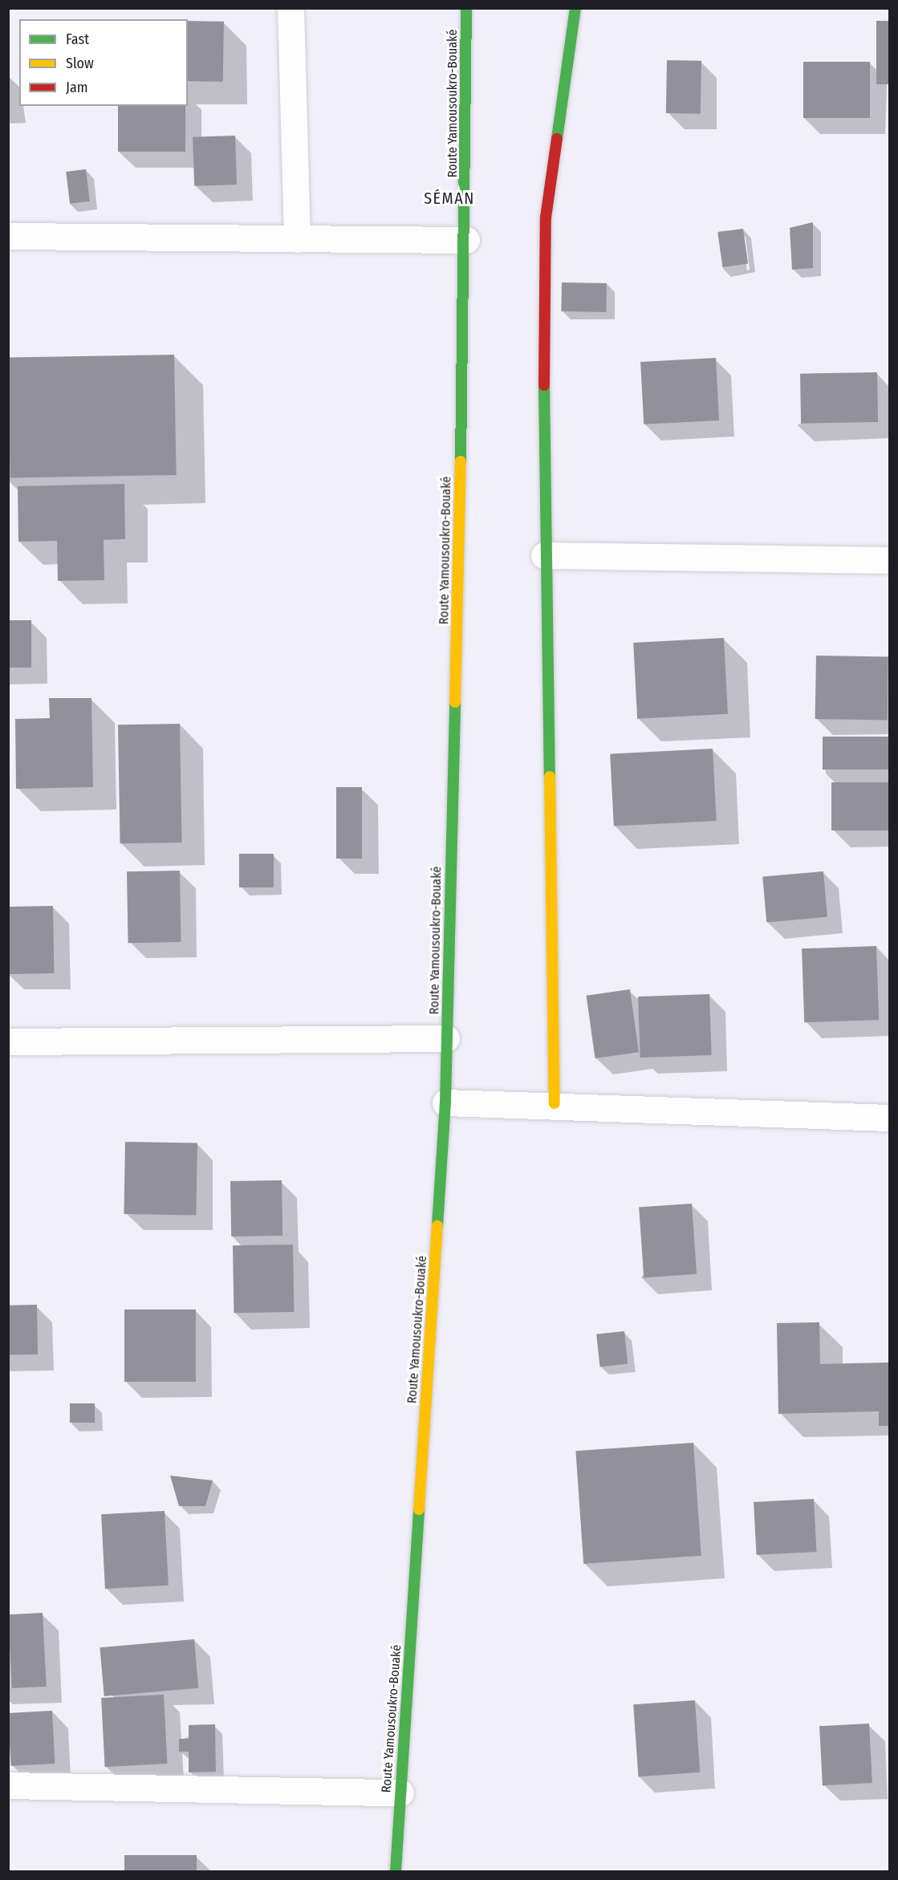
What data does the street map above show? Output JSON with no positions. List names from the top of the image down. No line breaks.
{"streets":{"main road":["Route Yamousoukro-Bouaké"]},"districts":["SÉMAN"],"legend":["Fast","Slow","Jam"]}
